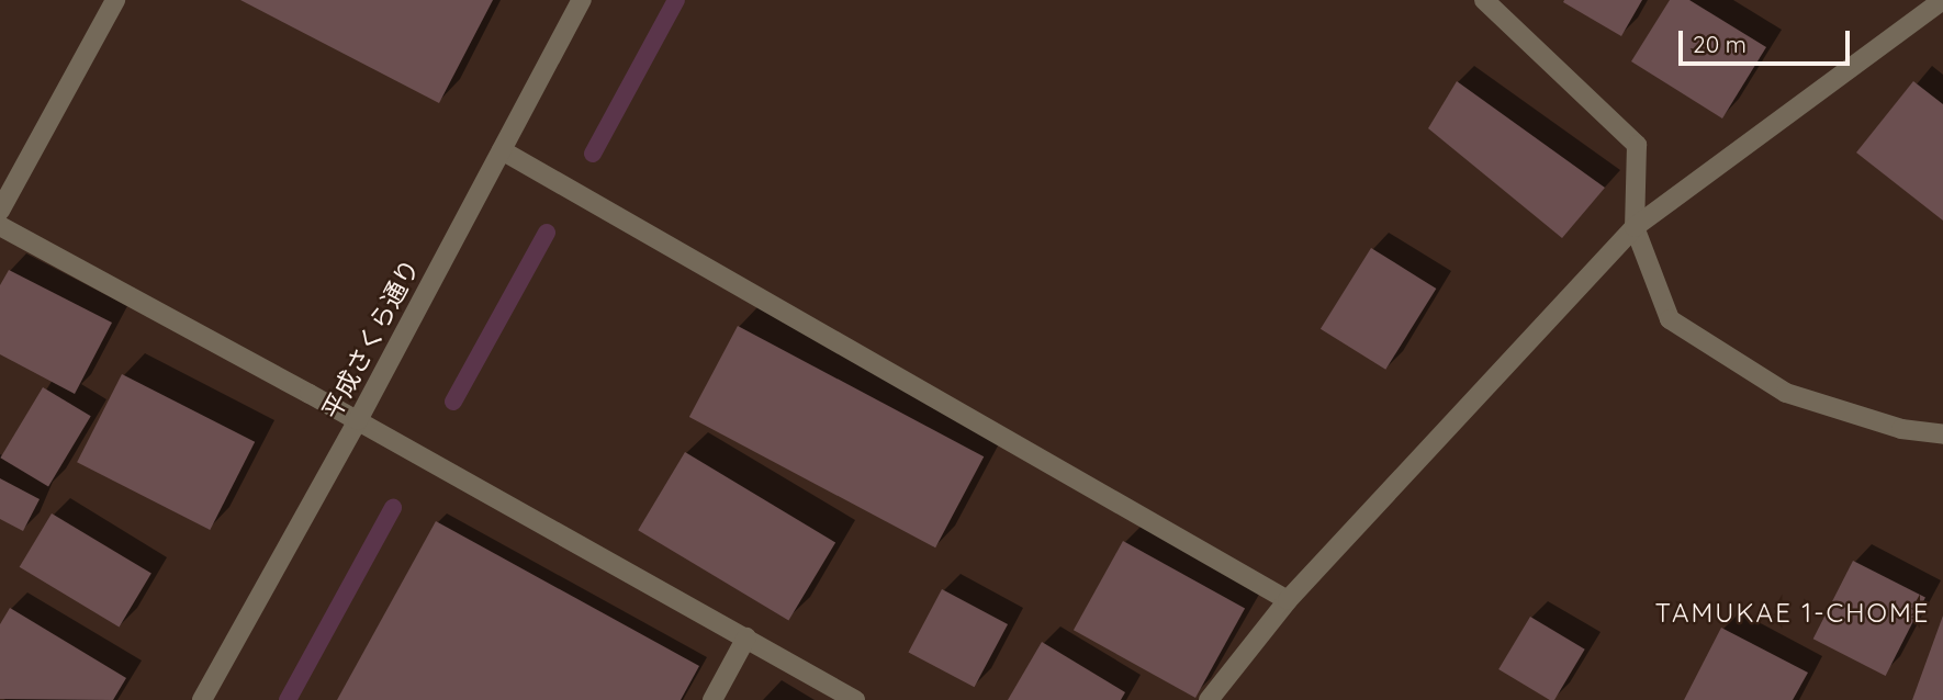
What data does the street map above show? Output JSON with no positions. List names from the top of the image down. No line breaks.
{"streets":{"street":["平成さくら通り"]},"districts":["TAMUKAE 1-CHOME"],"scale_bar":"20 m"}
